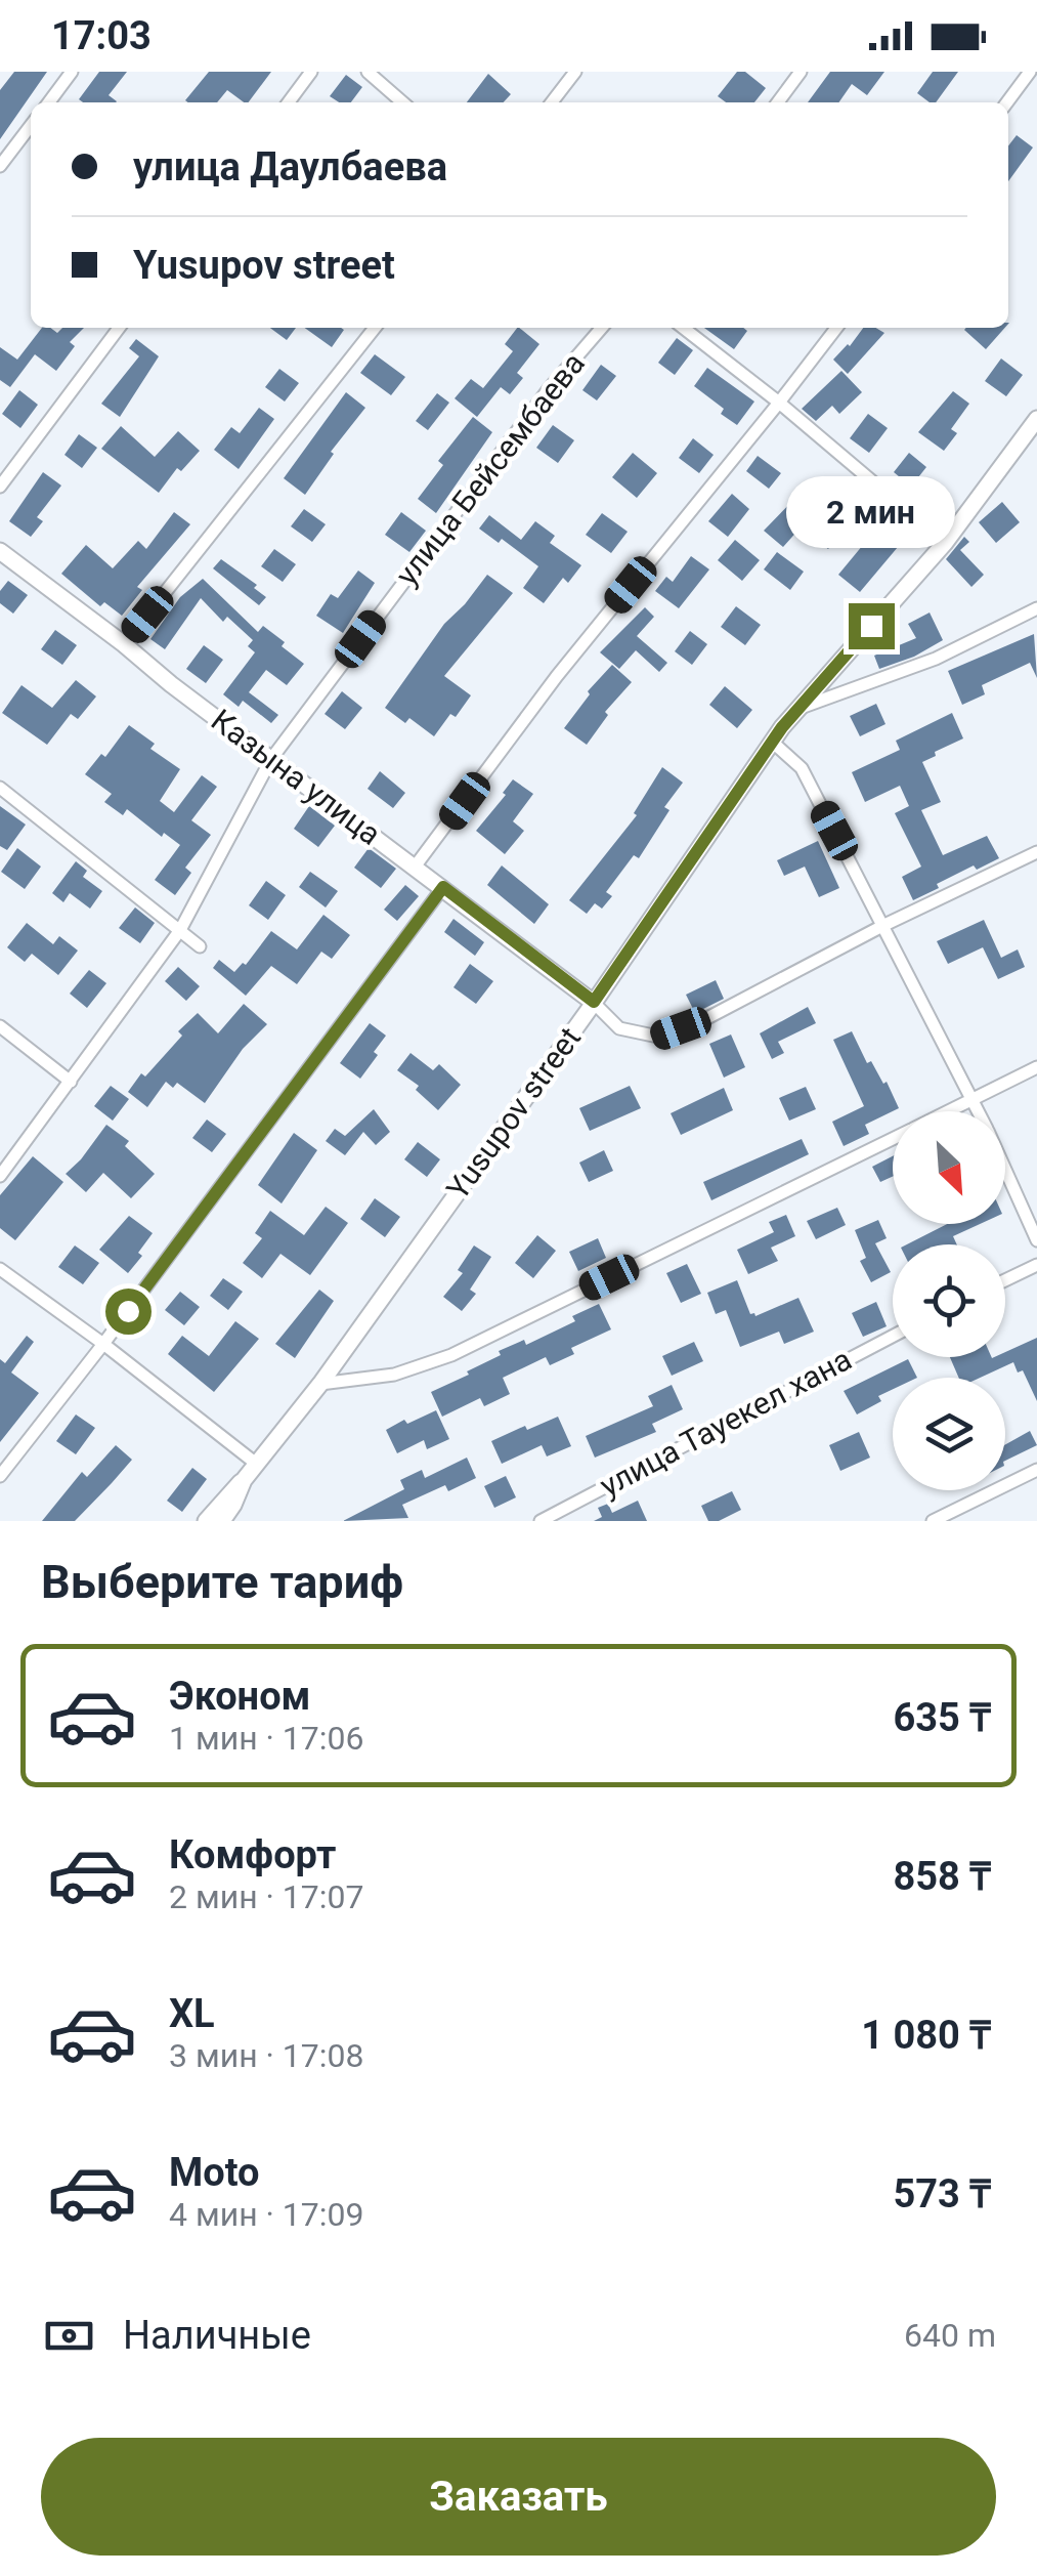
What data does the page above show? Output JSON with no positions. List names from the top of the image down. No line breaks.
{"streets":{"street":["улица Бейсембаева","Казына улица","Yusupov street","улица Тауекел хана"]},"crossings":[["улица Бейсембаева","Казына улица"],["Казына улица","Yusupov street"]],"north":"bottom right","page":{"status":"17:03","banner":["улица Даулбаева","Yusupov street"],"bubble":"2 мин","heading":"Выберите тариф","list":[{"name":"Эконом","note":"1 мин · 17:06","value":"635 ₸"},{"name":"Комфорт","note":"2 мин · 17:07","value":"858 ₸"},{"name":"XL","note":"3 мин · 17:08","value":"1 080 ₸"},{"name":"Moto","note":"4 мин · 17:09","value":"573 ₸"}],"pay":["Наличные","640 m"],"buttons":"Заказать"}}
